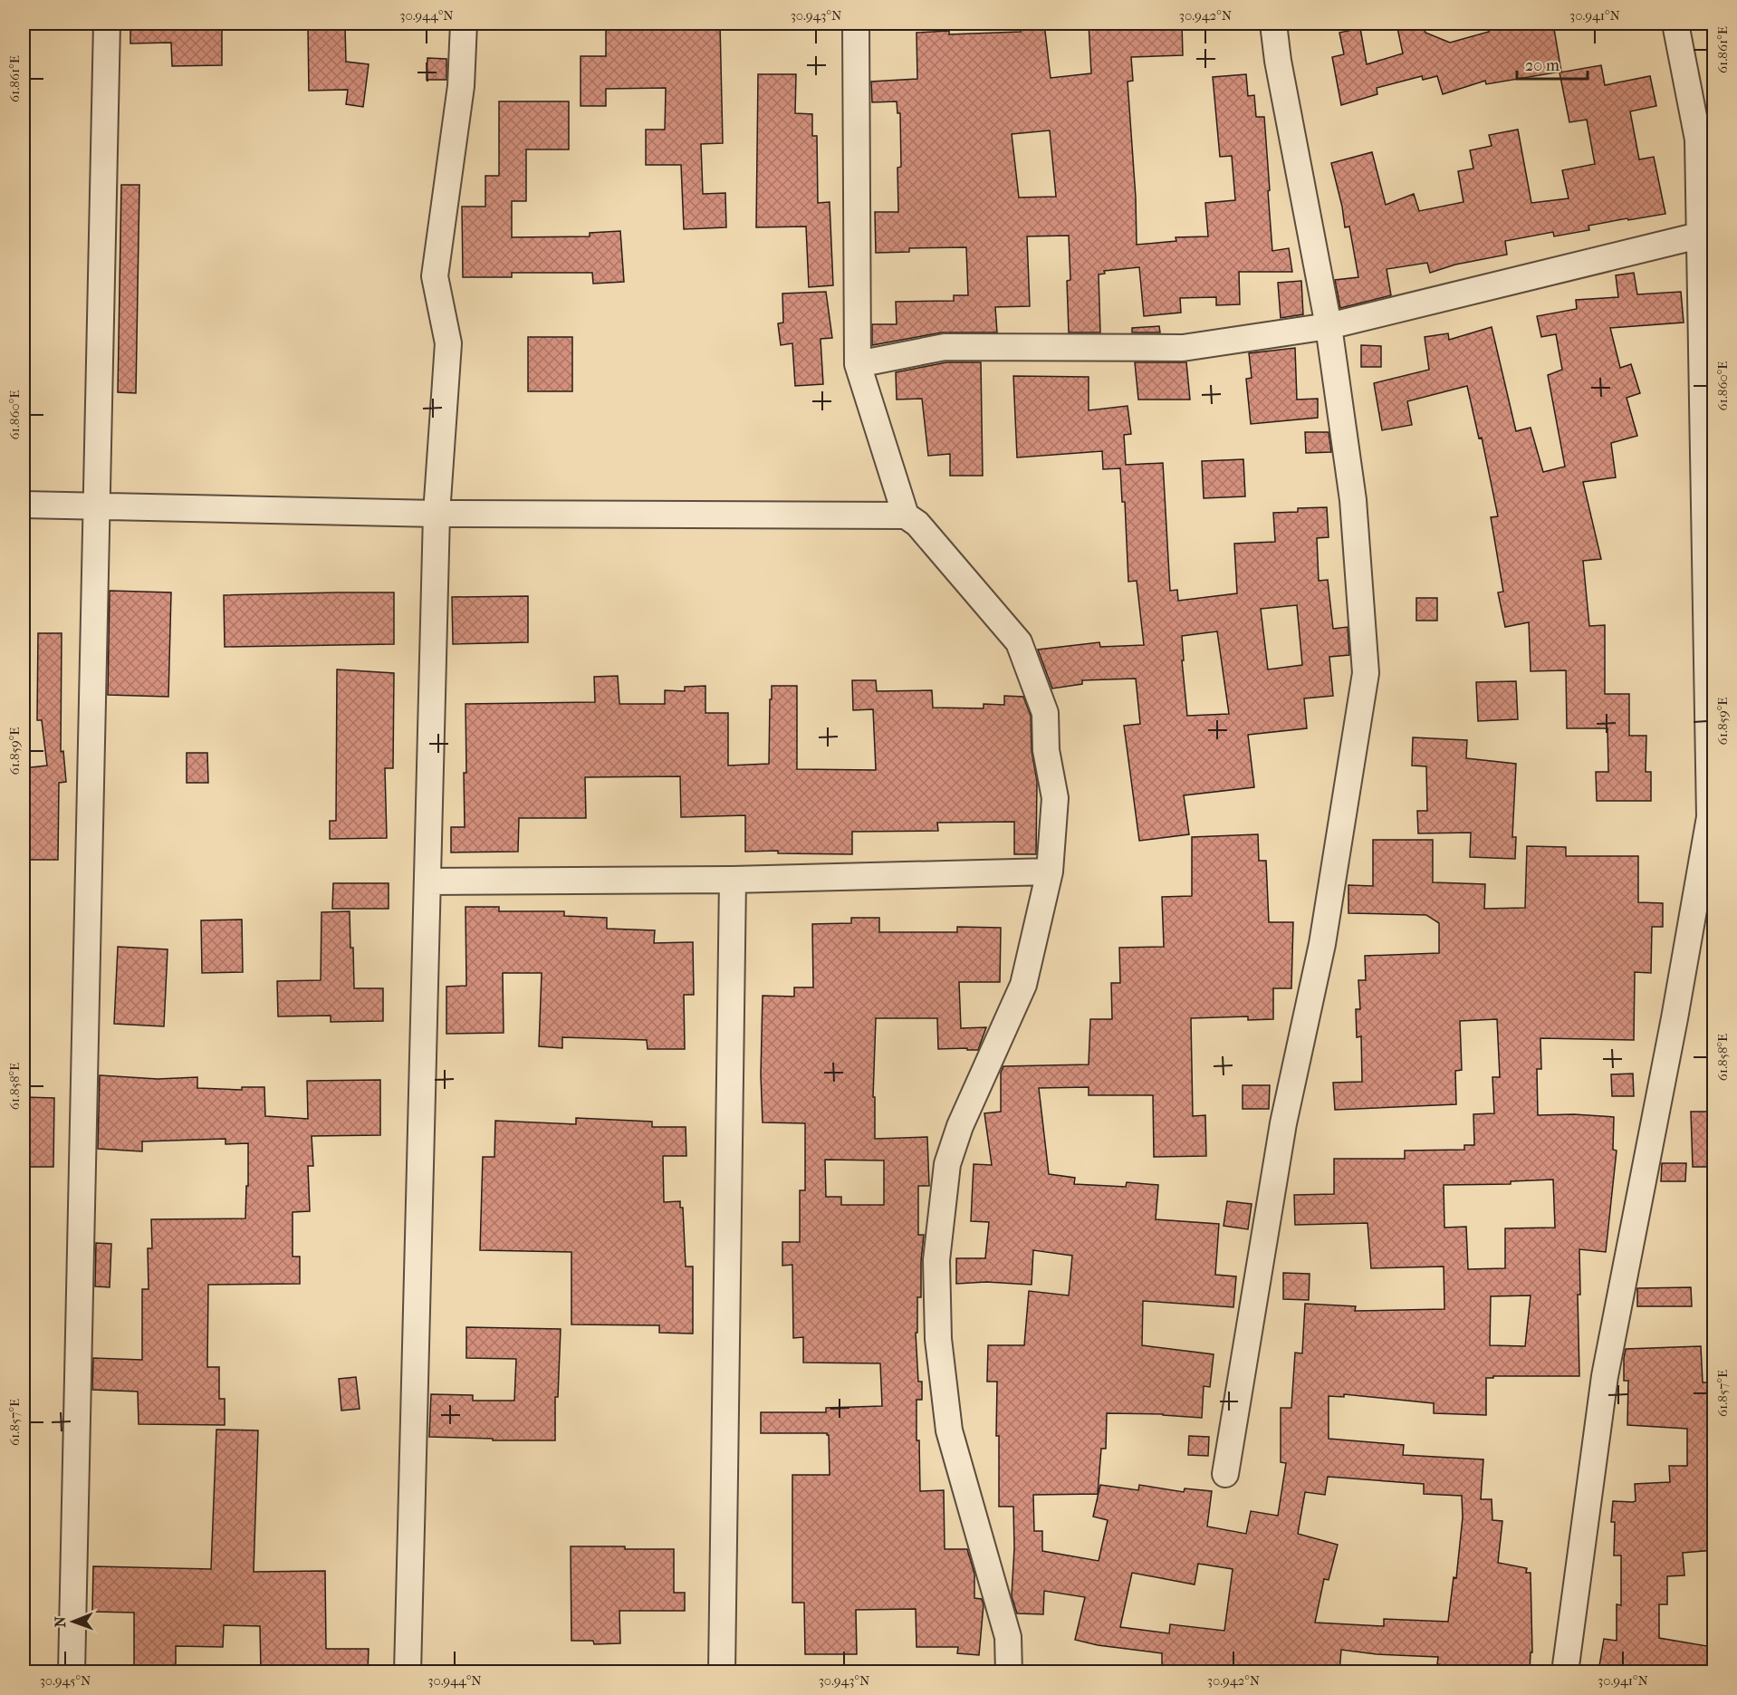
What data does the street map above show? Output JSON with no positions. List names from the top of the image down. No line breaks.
{"scale_bar":"20 m","north":"left","coordinates":["30.944°N","30.943°N","30.942°N","30.941°N","61.861°E","61.860°E","61.859°E","61.858°E","61.857°E","30.945°N"]}
